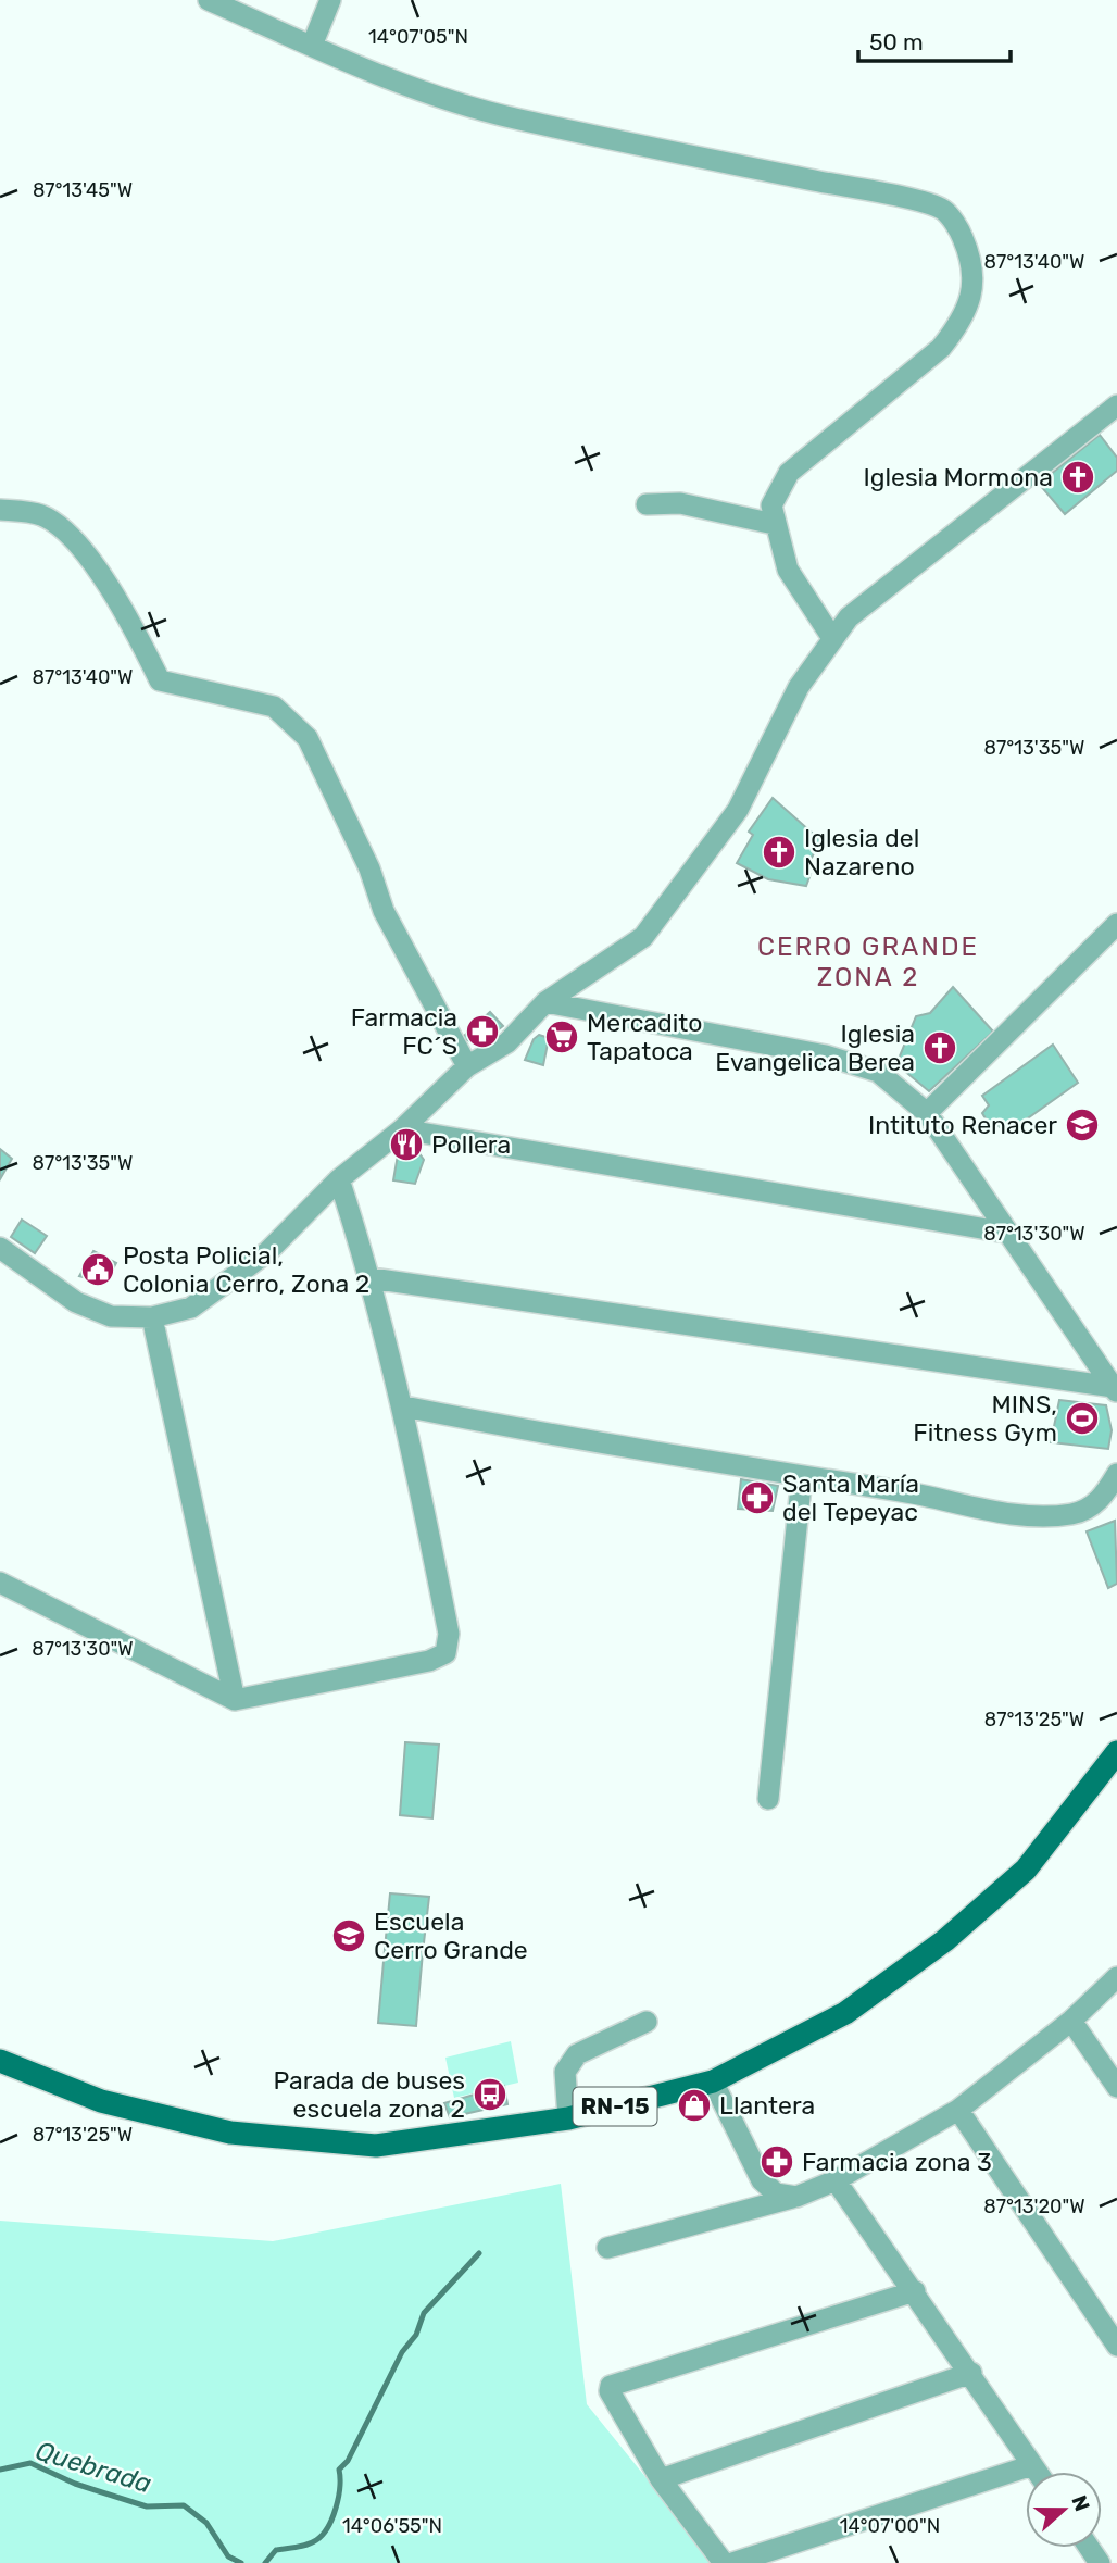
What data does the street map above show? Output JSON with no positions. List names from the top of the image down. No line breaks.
{"streets":{"main road":["RN-15"]},"districts":["CERRO GRANDE ZONA 2"],"water":["Quebrada"],"places":{"church":["Iglesia Mormona","Iglesia del Nazareno","Iglesia Evangelica Berea"],"pharmacy":["Farmacia FC´S","Santa María del Tepeyac","Farmacia zona 3"],"supermarket":["Mercadito Tapatoca"],"school or university":["Intituto Renacer","Escuela Cerro Grande"],"restaurant":["Pollera"],"public building":["Posta Policial, Colonia Cerro, Zona 2"],"sports":["MINS, Fitness Gym"],"bus stop":["Parada de buses escuela zona 2"],"shop":["Llantera"]},"scale_bar":"50 m","north":"right","coordinates":["14°07'05\"N","87°13'45\"W","87°13'40\"W","87°13'35\"W","87°13'30\"W","87°13'25\"W","87°13'20\"W","14°06'55\"N","14°07'00\"N"]}
